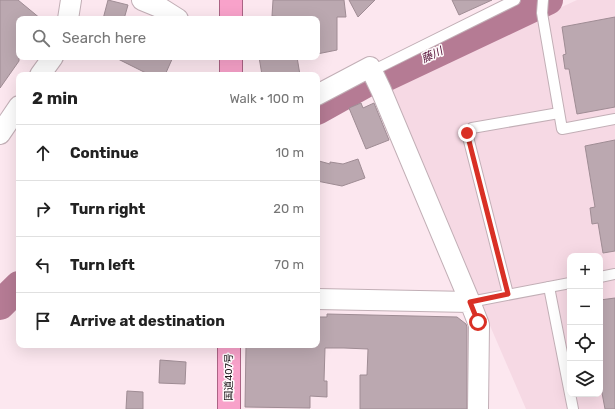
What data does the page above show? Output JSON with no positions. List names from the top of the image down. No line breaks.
{"streets":{"highway":["国道407号"]},"water":["藤川"],"page":{"search":"Search here","heading":["2 min","Walk · 100 m"],"list":[["Continue","10 m"],["Turn right","20 m"],["Turn left","70 m"],"Arrive at destination"],"map_buttons":["+","−"]}}
